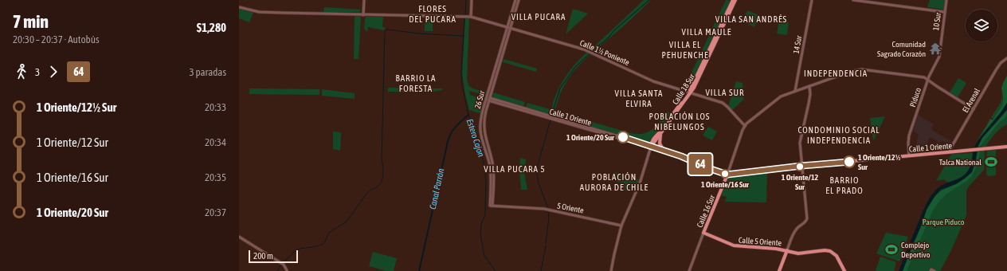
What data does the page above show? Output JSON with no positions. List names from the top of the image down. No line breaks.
{"streets":{"main road":["Calle 18 Sur","Calle 1 Oriente","Calle 16 Sur","Calle 5 Oriente"],"street":["10 Sur","14 Sur","Calle 1½ Poniente","Piduco","26 Sur","El Arenal","5 Oriente"]},"crossings":[["10 Sur","Piduco"],["14 Sur","Calle 16 Sur"],["Calle 1½ Poniente","Calle 18 Sur"],["Calle 1½ Poniente","26 Sur"],["Calle 1½ Poniente","Calle 16 Sur"],["Calle 18 Sur","Calle 1 Oriente"],["Calle 18 Sur","5 Oriente"],["Piduco","Calle 1 Oriente"],["Piduco","Calle 16 Sur"],["26 Sur","Calle 1 Oriente"],["26 Sur","5 Oriente"],["El Arenal","Calle 1 Oriente"],["El Arenal","Calle 16 Sur"],["Calle 1 Oriente","Calle 16 Sur"],["Calle 16 Sur","Calle 5 Oriente"]],"districts":["FLORES DEL PUCARA","VILLA PUCARA","VILLA SAN ANDRÉS","VILLA MAULE","VILLA EL PEHUENCHE","INDEPENDENCIA","BARRIO LA FORESTA","VILLA SUR","VILLA SANTA ELVIRA","POBLACIÓN LOS NIBELUNGOS","CONDOMINIO SOCIAL INDEPENDENCIA","VILLA PUCARA 5","POBLACIÓN AURORA DE CHILE","BARRIO EL PRADO"],"water":["Estero Cajon","Canal Parrón"],"parks":["Parque Piduco"],"places":{"temple":["Comunidad Sagrado Corazón"],"other":["1 Oriente/20 Sur","1 Oriente/12½ Sur","1 Oriente/12 Sur","1 Oriente/16 Sur"],"sports":["Talca National","Complejo Deportivo"]},"lines":["bus line 64"],"scale_bar":"200 m","page":{"heading":["7 min","20:30 – 20:37 · Autobús","$1,280"],"on_map":"64","legs":["3","64","3 paradas"],"list":[{"name":"1 Oriente/12½ Sur","value":"20:33"},{"name":"1 Oriente/12 Sur","value":"20:34"},{"name":"1 Oriente/16 Sur","value":"20:35"},{"name":"1 Oriente/20 Sur","value":"20:37"}],"scale":"200 m"}}
